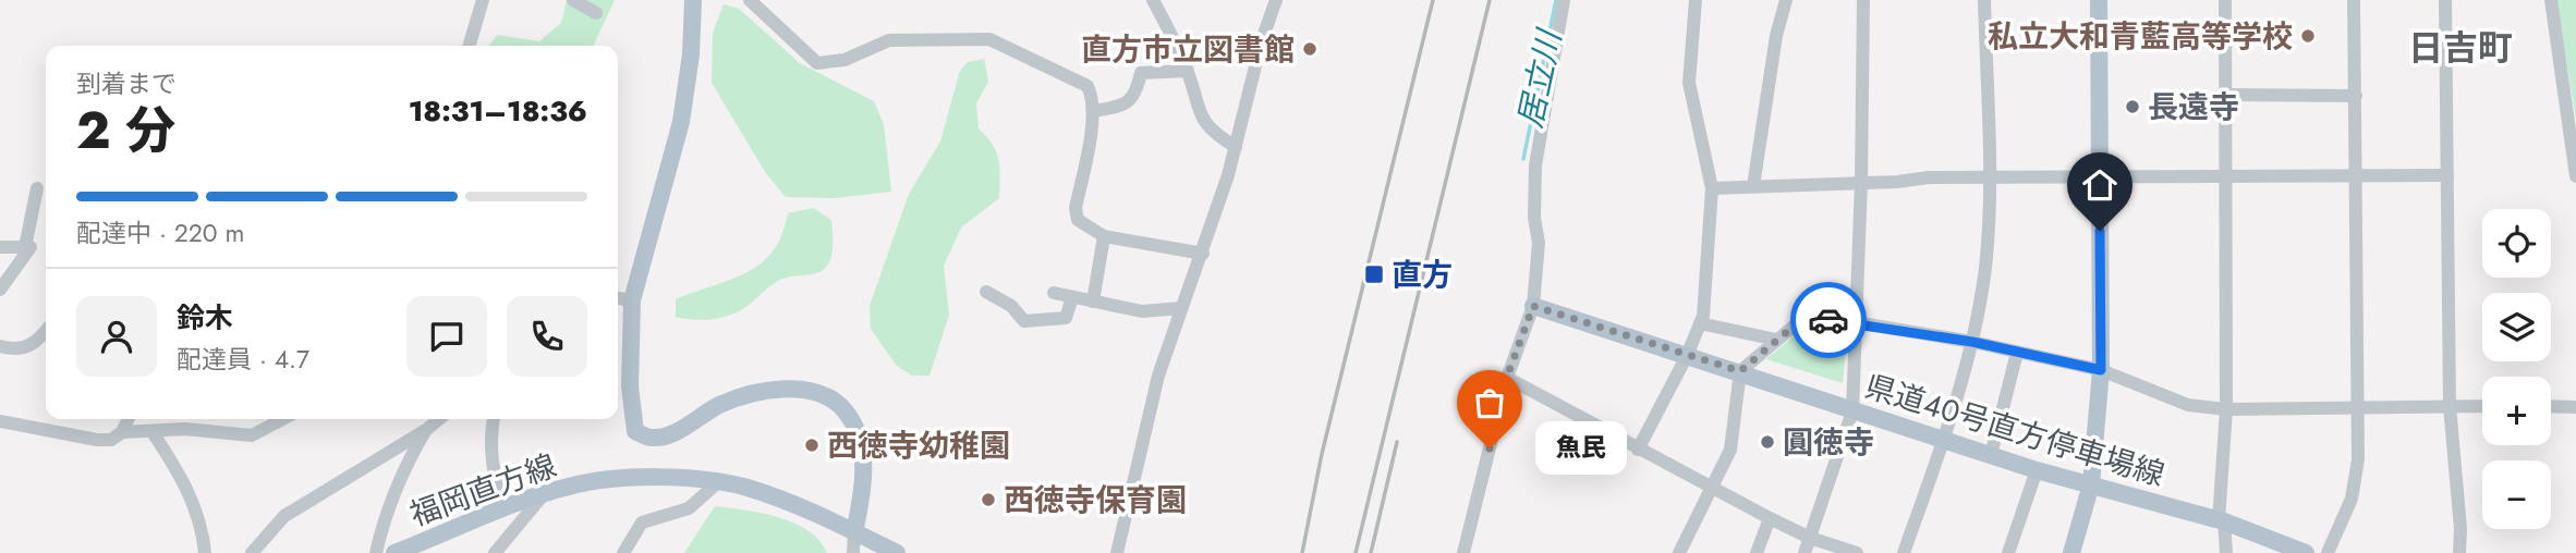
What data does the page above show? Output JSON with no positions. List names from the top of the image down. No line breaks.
{"streets":{"main road":["県道40号直方停車場線","福岡直方線"]},"districts":["日吉町"],"water":["居立川"],"places":{"other":["私立大和青藍高等学校","直方市立図書館","長遠寺","圓徳寺","西徳寺幼稚園","魚民","西徳寺保育園"],"transit":["直方"]},"page":{"heading":["2 分","到着まで","18:31–18:36"],"panel":["鈴木","配達員 · 4.7"],"bar":"配達中 · 220 m","map_buttons":["+","−"],"bubble":"魚民"}}
